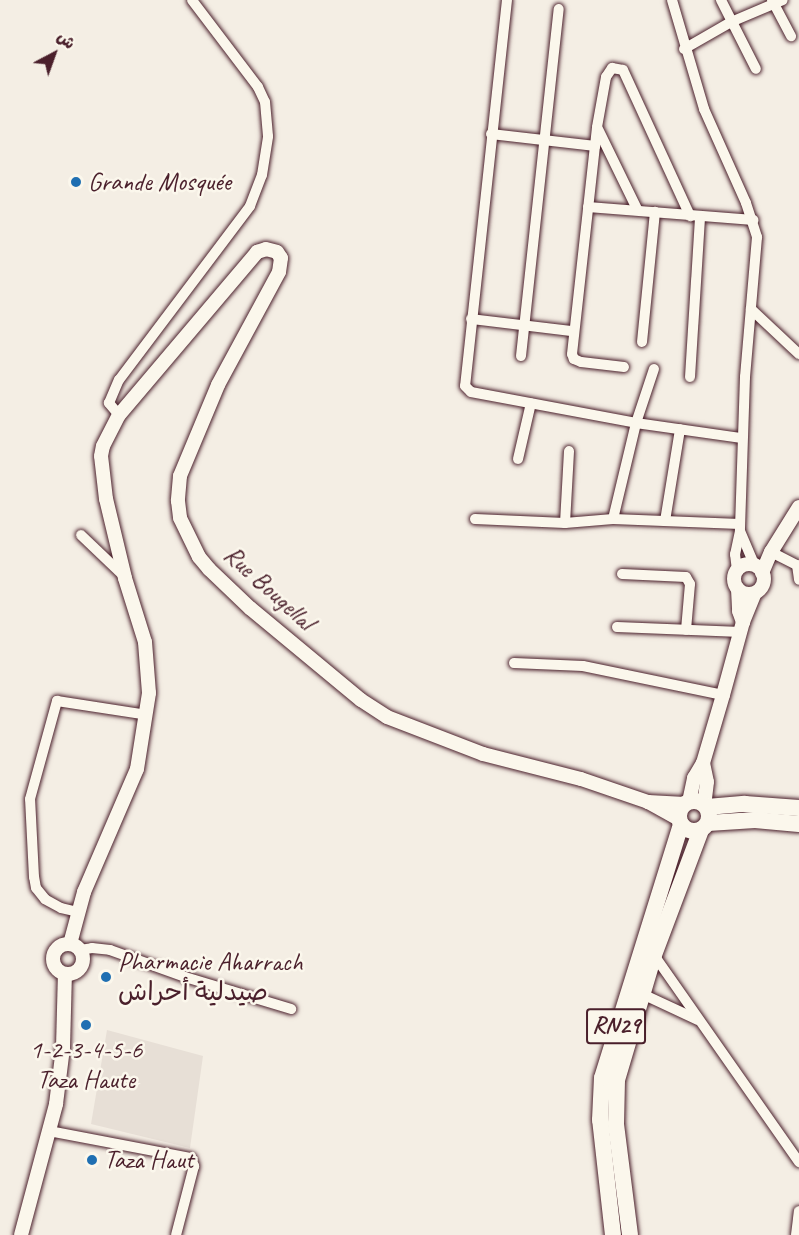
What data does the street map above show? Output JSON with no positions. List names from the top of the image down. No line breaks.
{"streets":{"main road":["RN29"],"street":["Rue Bougellal"]},"crossings":[["Rue Bougellal","RN29"]],"places":["Grande Mosquée","Pharmacie Aharrach صيدلية أحراش","1-2-3-4-5-6 Taza Haute","Taza Haut"],"north":"top right"}
